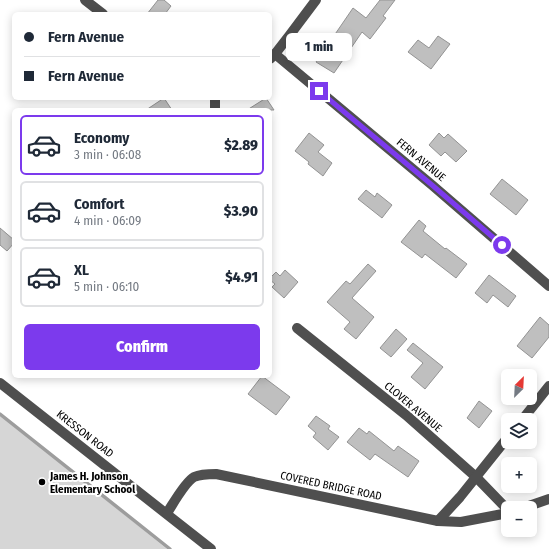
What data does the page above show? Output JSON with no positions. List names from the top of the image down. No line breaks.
{"streets":{"street":["FERN AVENUE","CLOVER AVENUE","KRESSON ROAD","COVERED BRIDGE ROAD"]},"crossings":[["KRESSON ROAD","COVERED BRIDGE ROAD"]],"places":["James H. Johnson Elementary School"],"north":"top right","page":{"banner":["Fern Avenue","Fern Avenue"],"bubble":"1 min","list":[{"name":"Economy","note":"3 min · 06:08","value":"$2.89"},{"name":"Comfort","note":"4 min · 06:09","value":"$3.90"},{"name":"XL","note":"5 min · 06:10","value":"$4.91"}],"buttons":"Confirm","map_buttons":["+","−"]}}
